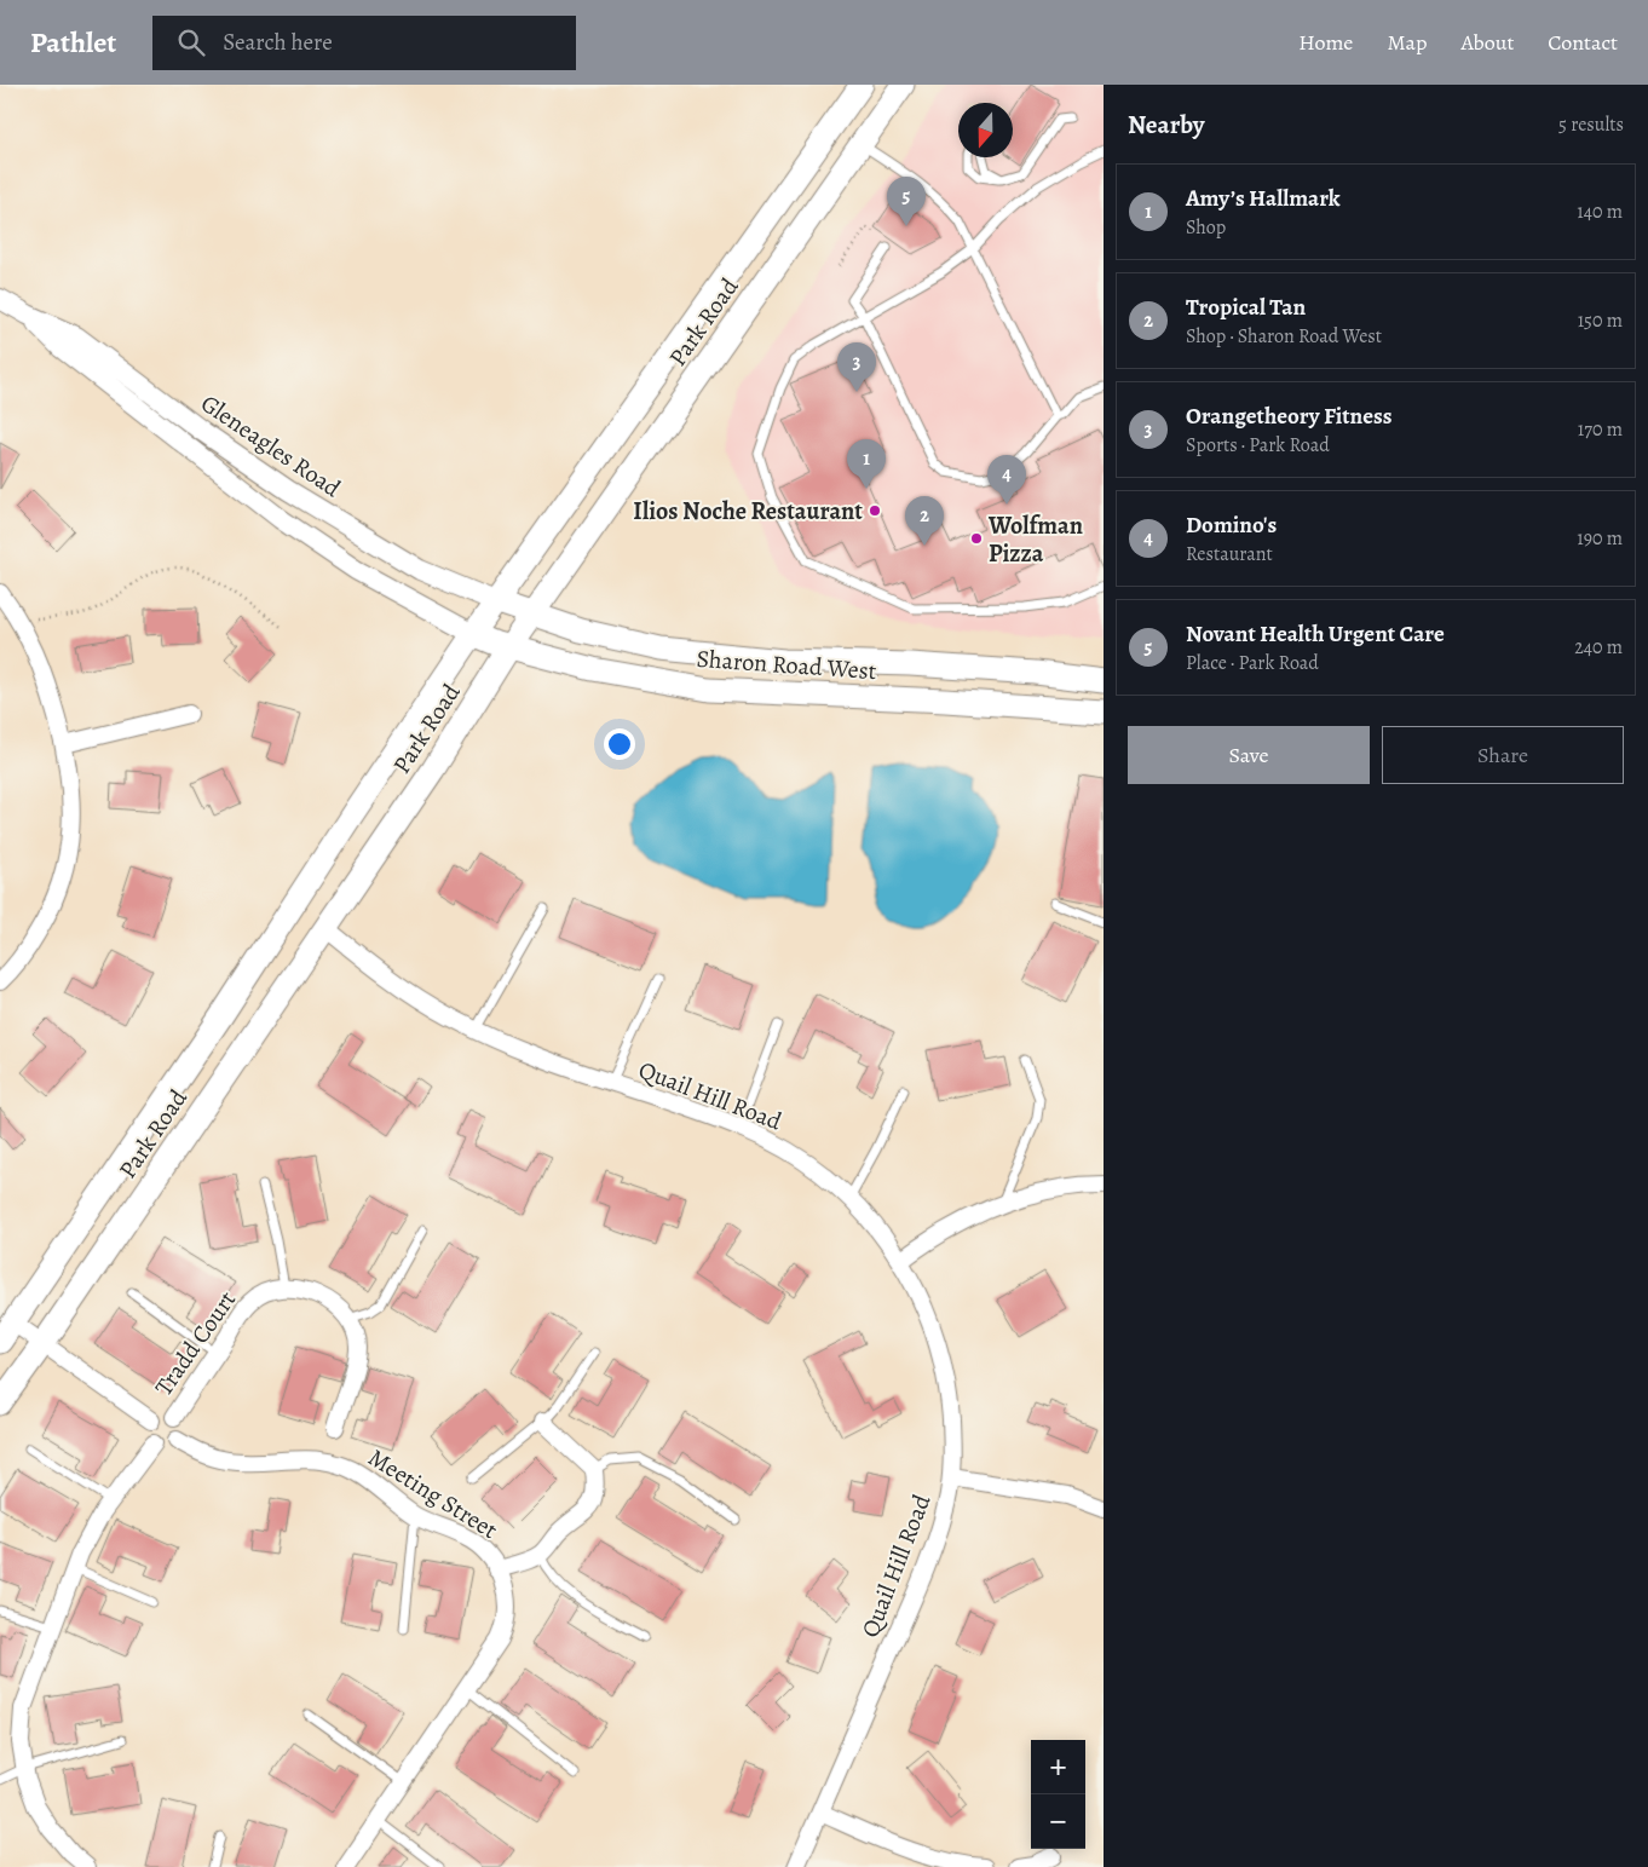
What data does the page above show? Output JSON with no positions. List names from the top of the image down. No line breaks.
{"streets":{"main road":["Park Road","Sharon Road West"],"street":["Gleneagles Road","Quail Hill Road","Tradd Court","Meeting Street"]},"crossings":[["Park Road","Gleneagles Road"],["Park Road","Sharon Road West"],["Park Road","Quail Hill Road"],["Gleneagles Road","Sharon Road West"],["Tradd Court","Meeting Street"]],"places":["Ilios Noche Restaurant","Wolfman Pizza"],"north":"bottom","page":{"header":"Pathlet","search":"Search here","nav":["Home","Map","About","Contact"],"heading":["Nearby","5 results"],"list":[{"mark":"1","name":"Amy’s Hallmark","note":"Shop","value":"140 m"},{"mark":"2","name":"Tropical Tan","note":"Shop · Sharon Road West","value":"150 m"},{"mark":"3","name":"Orangetheory Fitness","note":"Sports · Park Road","value":"170 m"},{"mark":"4","name":"Domino's","note":"Restaurant","value":"190 m"},{"mark":"5","name":"Novant Health Urgent Care","note":"Place · Park Road","value":"240 m"}],"pins":["5","3","1","4","2"],"buttons":["Save","Share"],"map_buttons":["+","−"]}}
